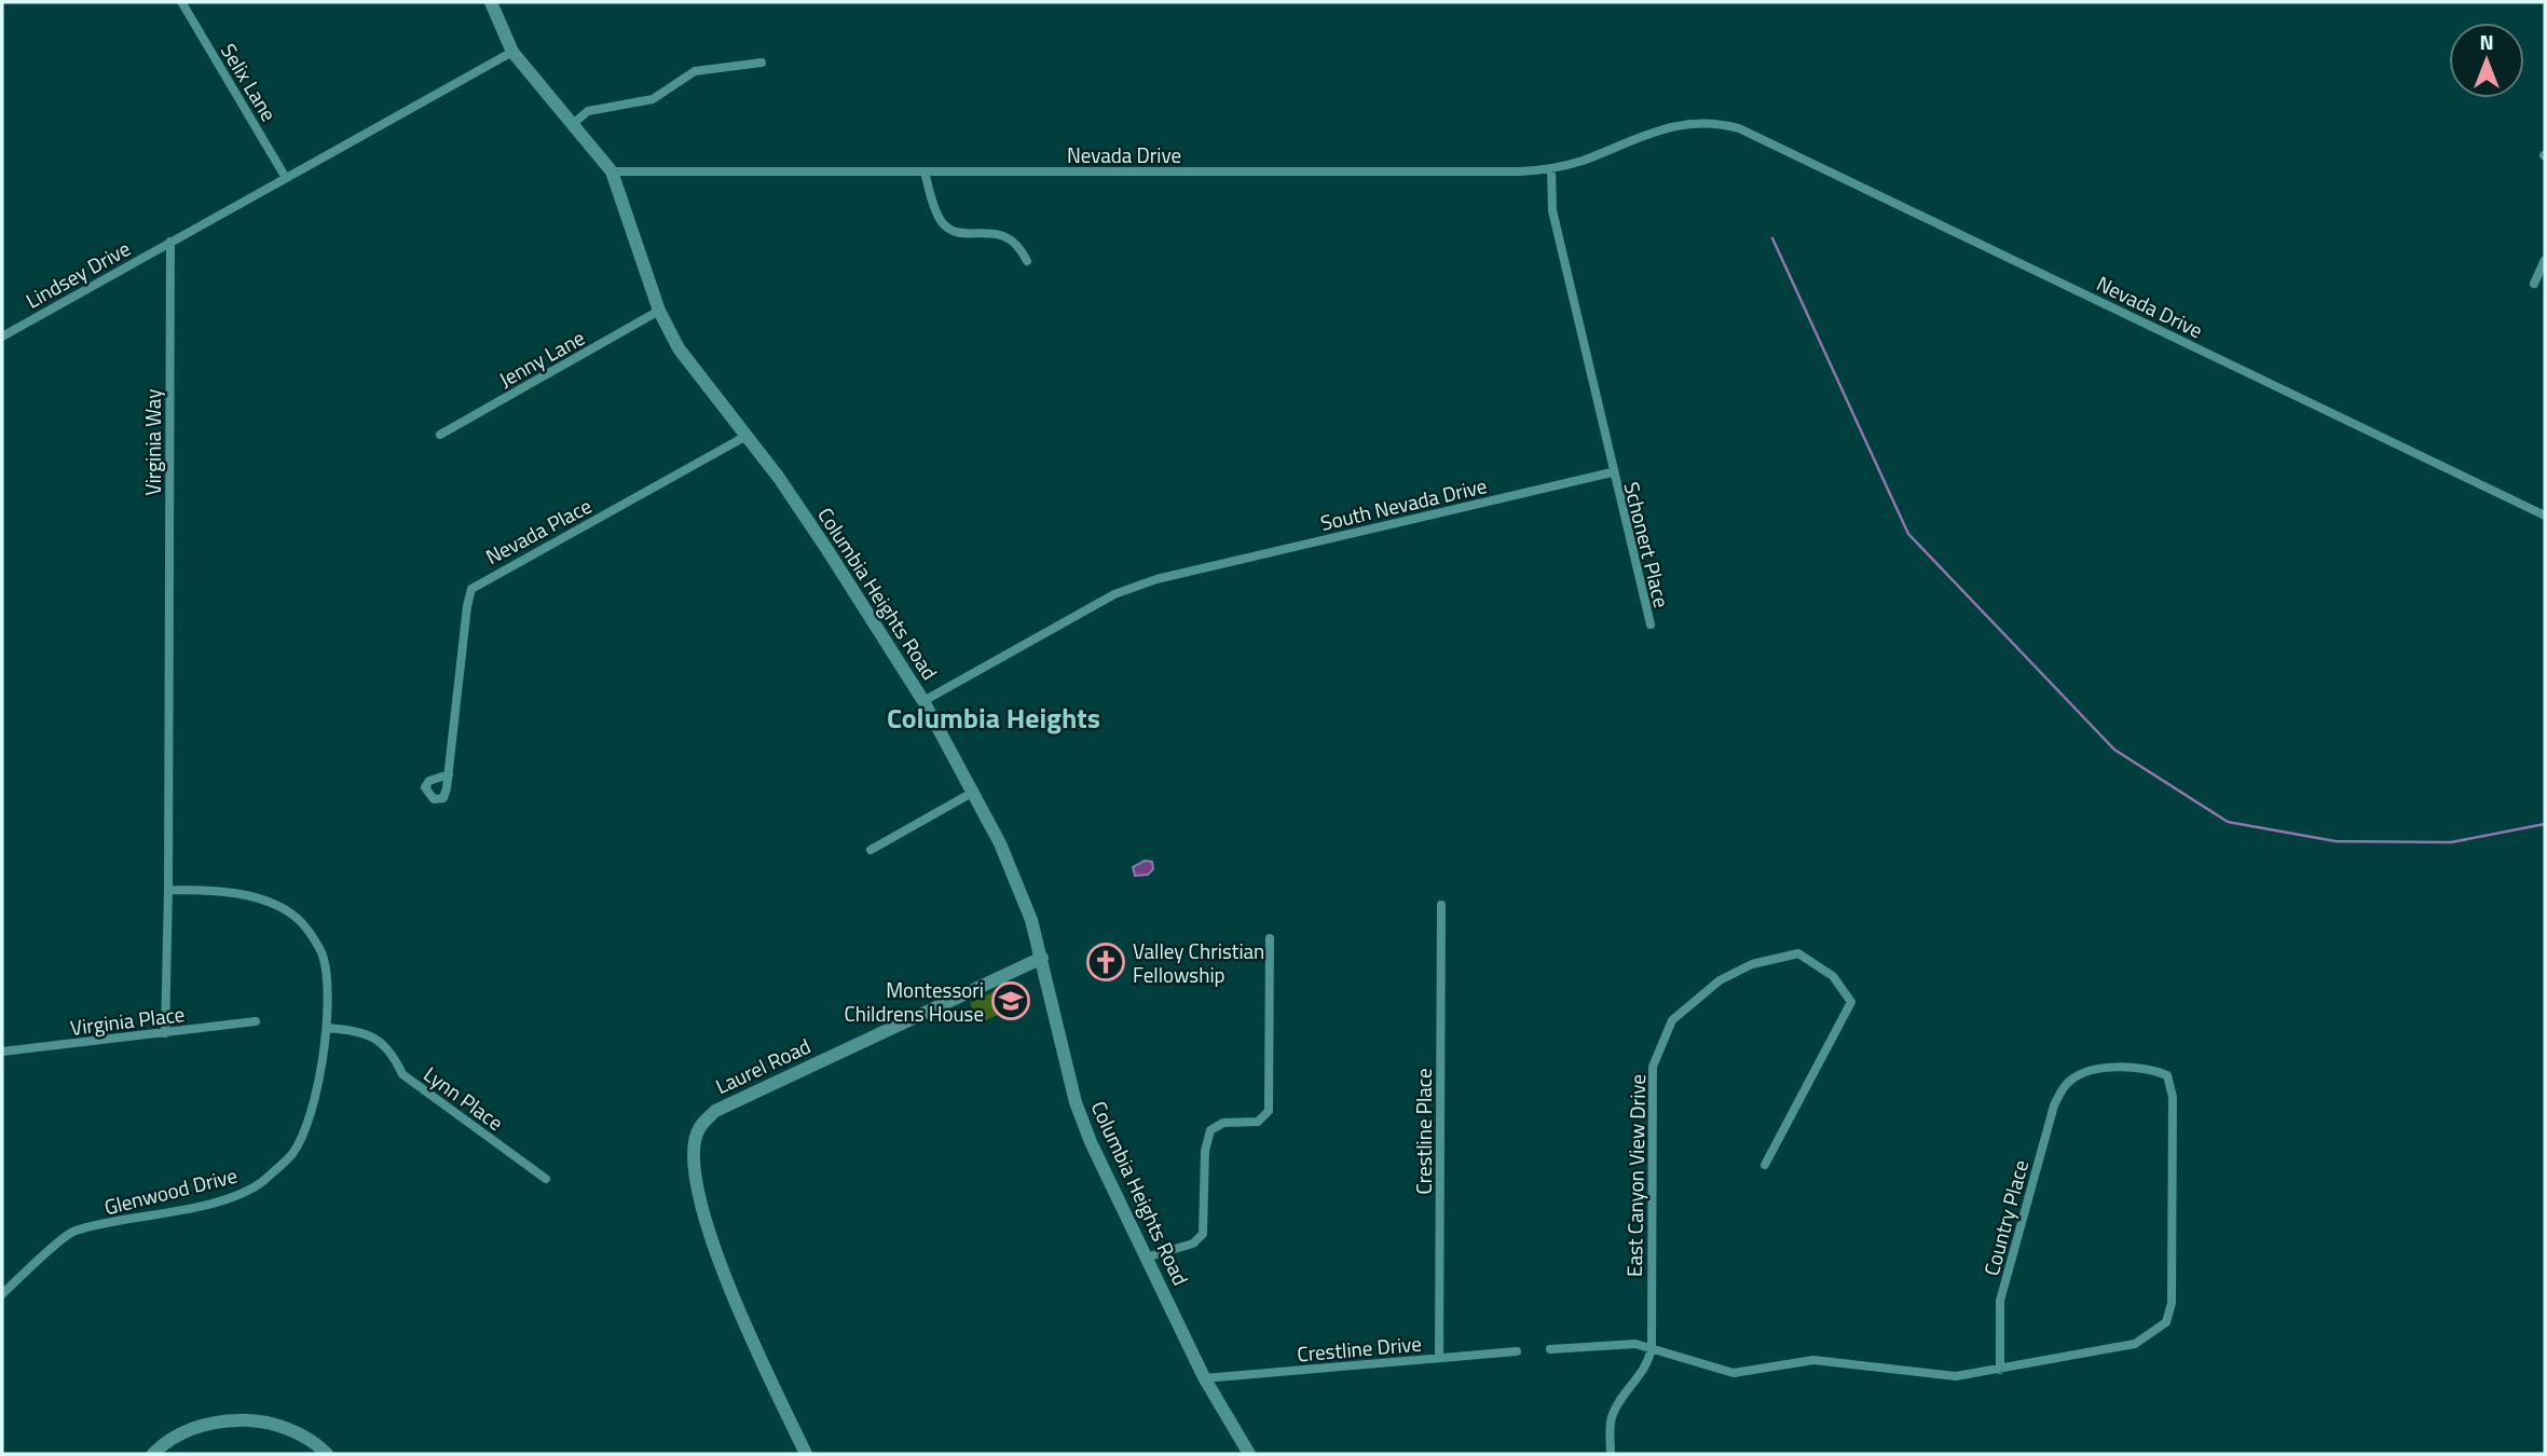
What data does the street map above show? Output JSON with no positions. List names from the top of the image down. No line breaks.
{"streets":{"street":["Selix Lane","Nevada Drive","Lindsey Drive","Jenny Lane","Virginia Way","South Nevada Drive","Nevada Place","Schonert Place","Columbia Heights Road","Virginia Place","Laurel Road","Lynn Place","Crestline Place","East Canyon View Drive","Glenwood Drive","Country Place","Crestline Drive"]},"crossings":[["Nevada Drive","Columbia Heights Road"],["Lindsey Drive","Virginia Way"],["Jenny Lane","Columbia Heights Road"],["Virginia Way","Virginia Place"],["Virginia Way","Glenwood Drive"],["South Nevada Drive","Schonert Place"],["South Nevada Drive","Columbia Heights Road"],["Nevada Place","Columbia Heights Road"],["Columbia Heights Road","Laurel Road"],["Columbia Heights Road","Crestline Drive"],["Lynn Place","Glenwood Drive"],["Crestline Place","Crestline Drive"]],"districts":["Columbia Heights"],"places":{"church":["Valley Christian Fellowship"],"school or university":["Montessori Childrens House"]},"north":"top"}
